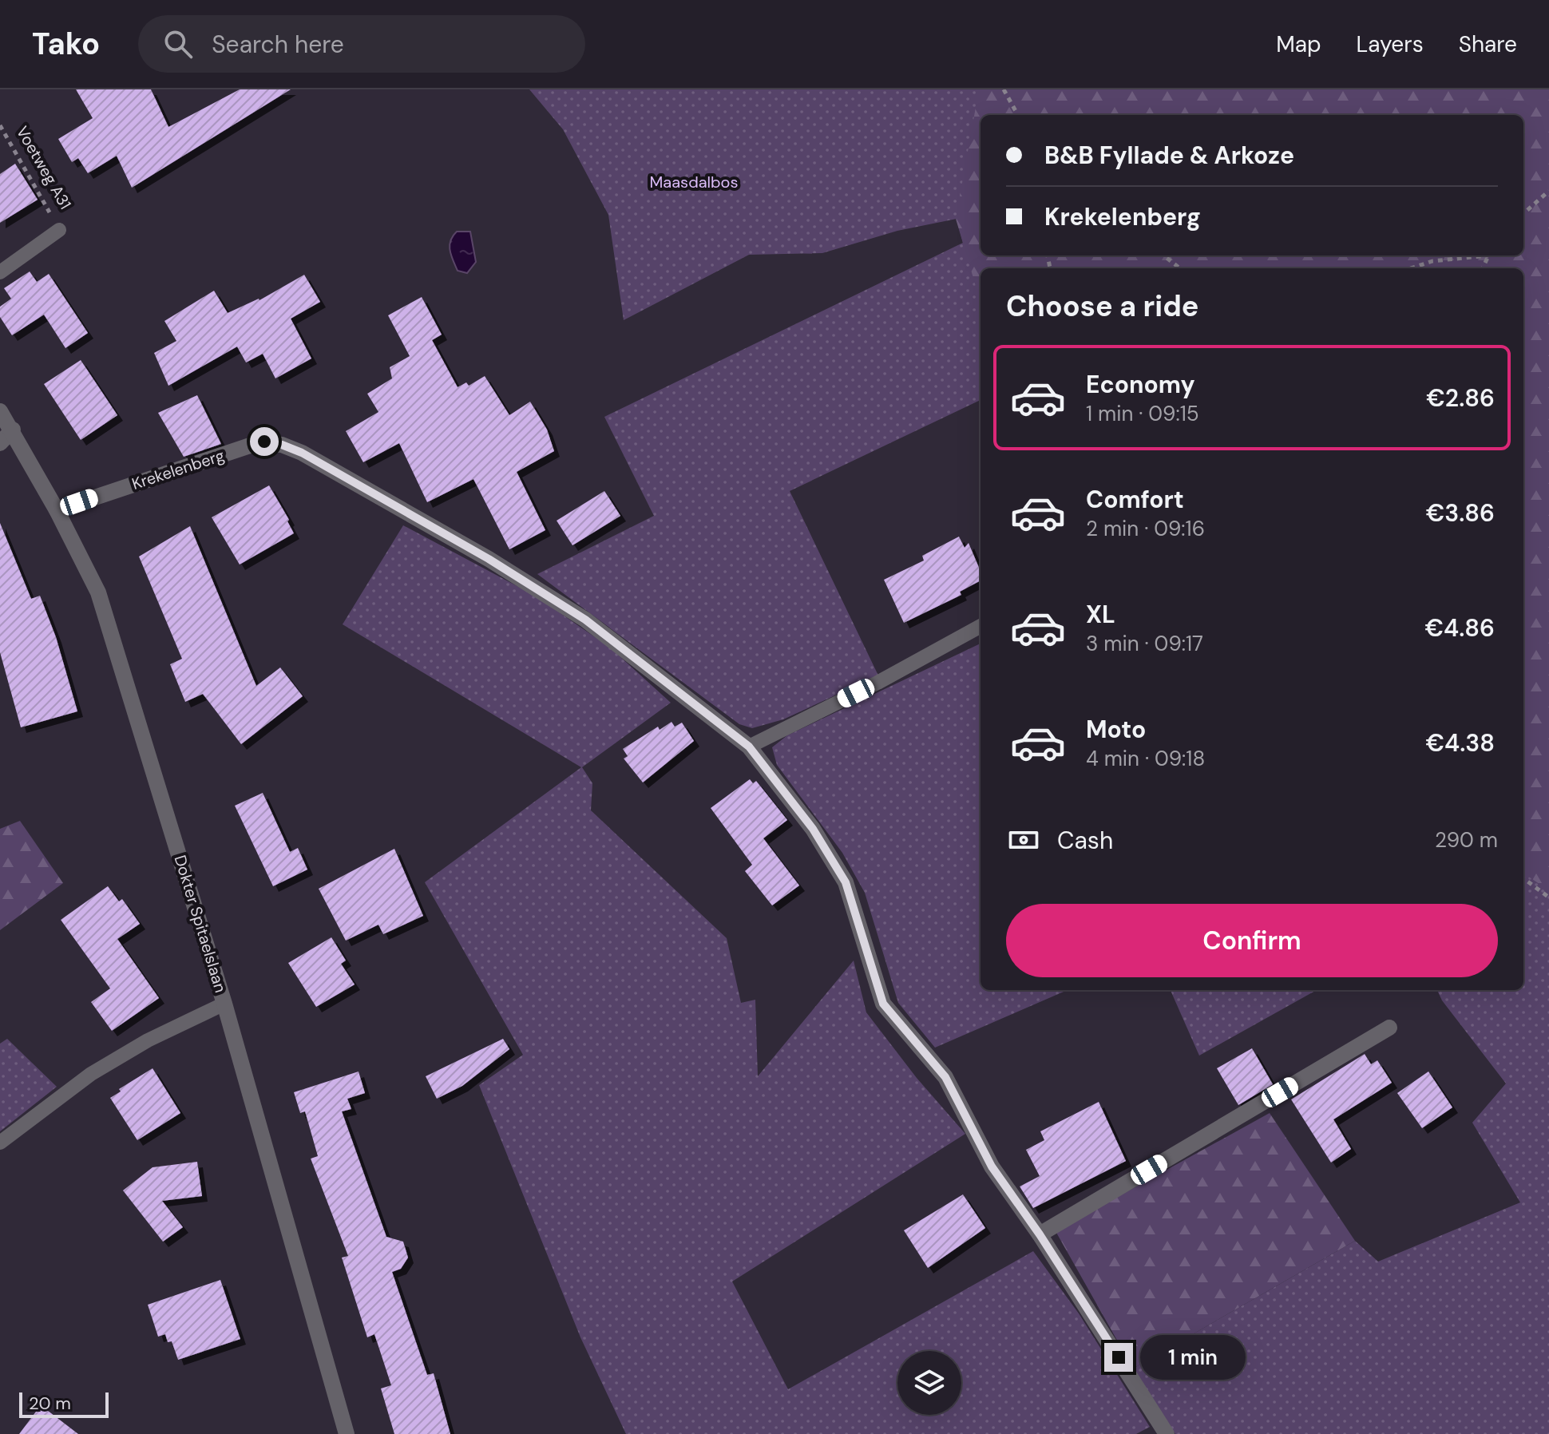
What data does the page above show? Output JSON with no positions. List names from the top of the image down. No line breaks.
{"streets":{"street":["Krekelenberg","Dokter Spitaelslaan"],"lane":["Voetweg A31"]},"crossings":[["Krekelenberg","Dokter Spitaelslaan"]],"parks":["Maasdalbos"],"scale_bar":"20 m","page":{"header":"Tako","search":"Search here","nav":["Map","Layers","Share"],"banner":["B&B Fyllade & Arkoze","Krekelenberg"],"heading":"Choose a ride","list":[{"name":"Economy","note":"1 min · 09:15","value":"€2.86"},{"name":"Comfort","note":"2 min · 09:16","value":"€3.86"},{"name":"XL","note":"3 min · 09:17","value":"€4.86"},{"name":"Moto","note":"4 min · 09:18","value":"€4.38"}],"pay":["Cash","290 m"],"buttons":"Confirm","bubble":"1 min","scale":"20 m"}}
